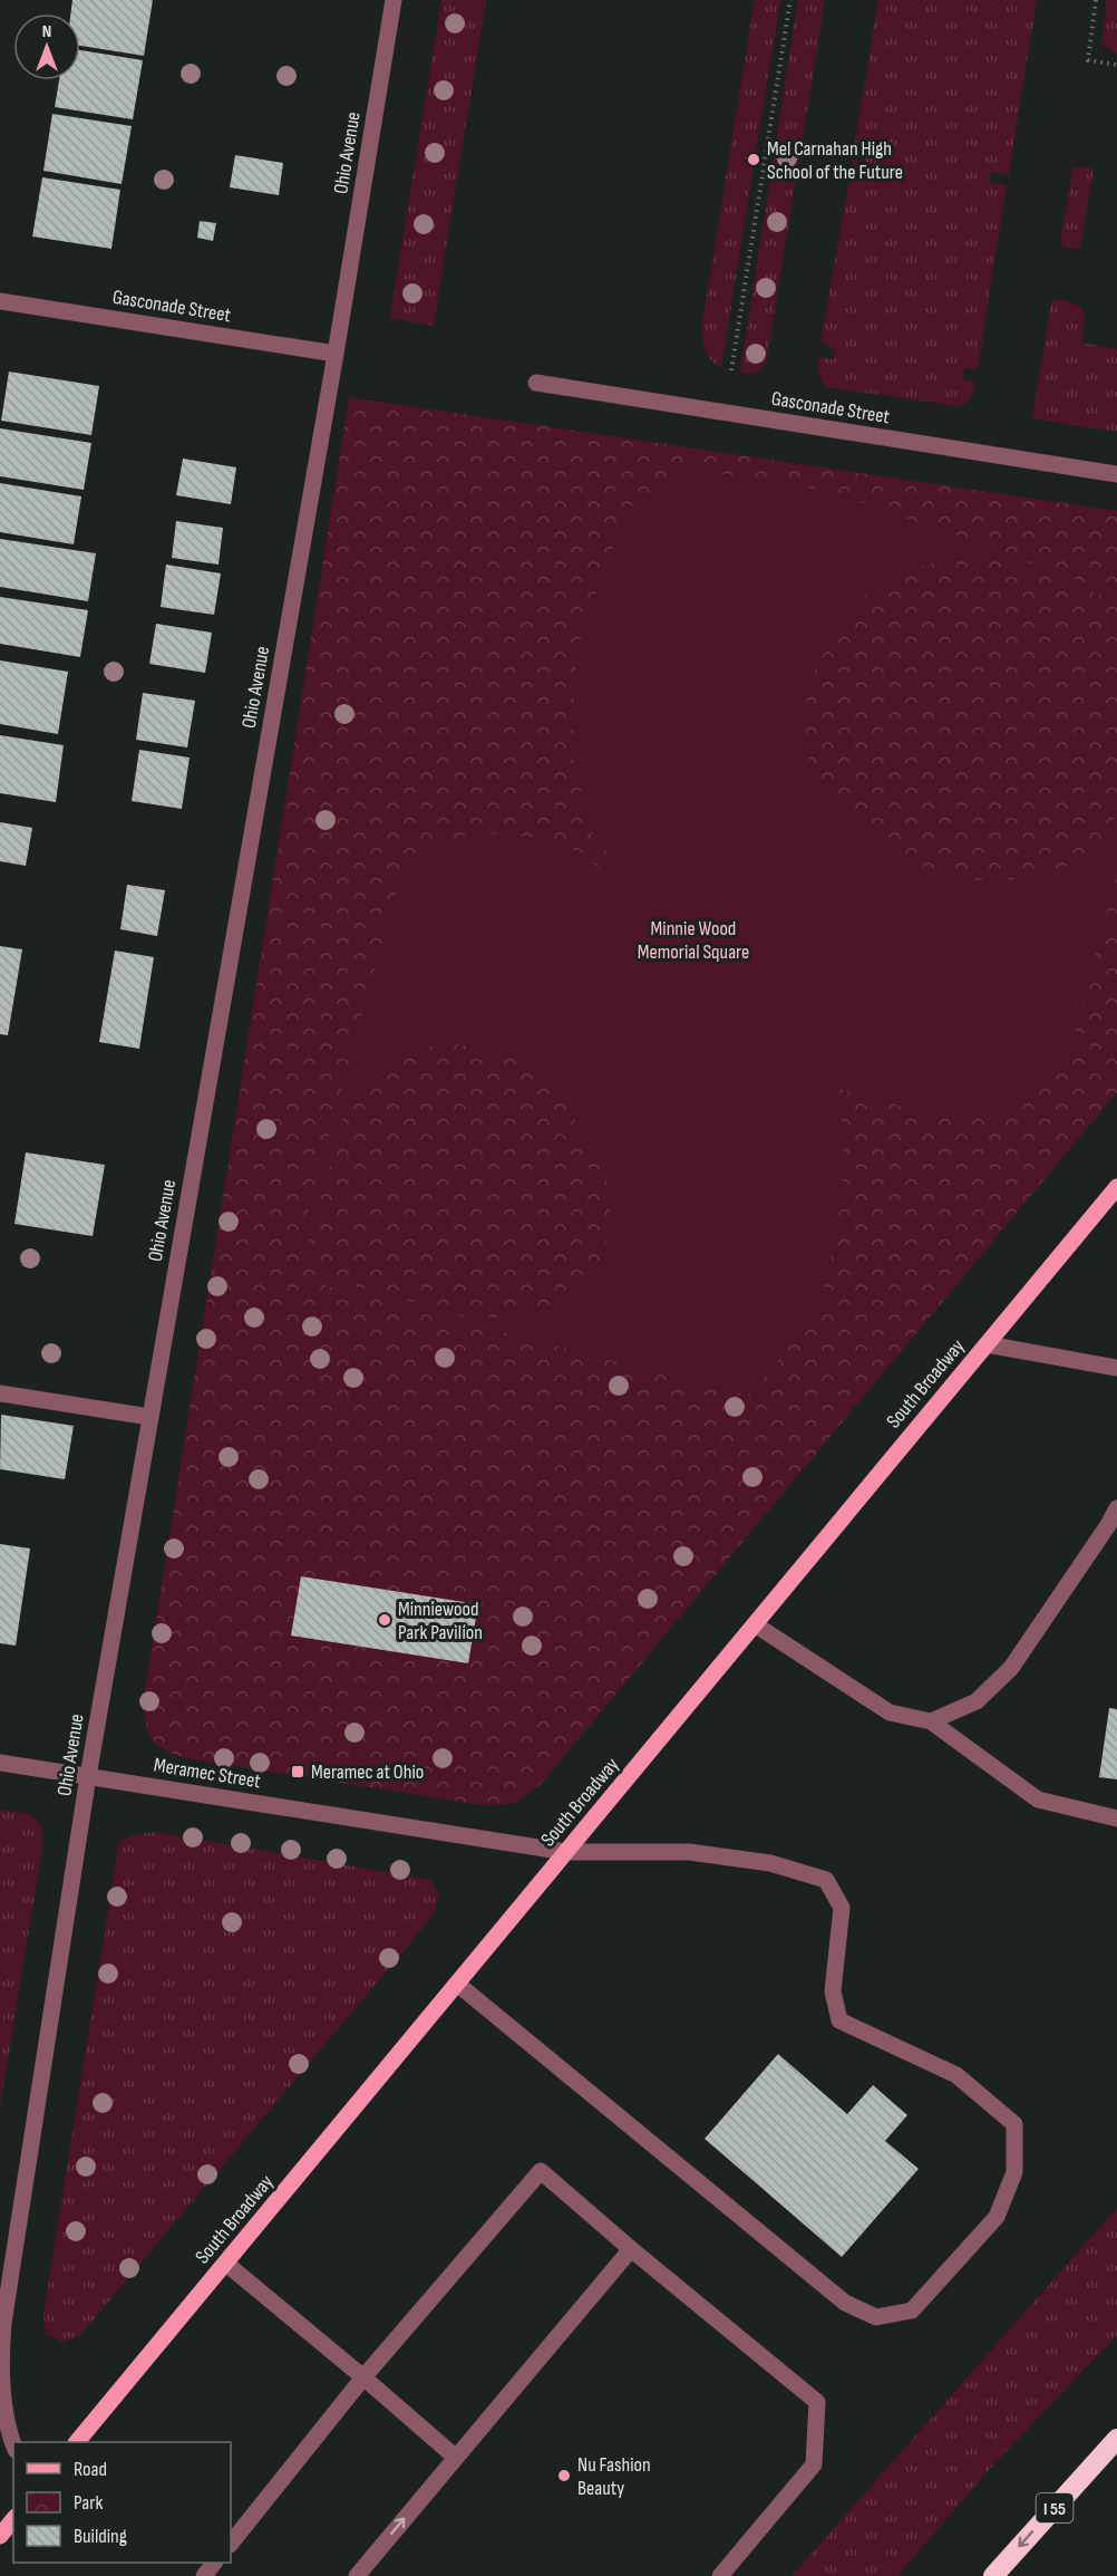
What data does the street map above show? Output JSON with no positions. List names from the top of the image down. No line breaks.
{"streets":{"highway":["I 55"],"main road":["South Broadway"],"street":["Ohio Avenue","Gasconade Street","Meramec Street"]},"crossings":[["Ohio Avenue","Gasconade Street"],["Ohio Avenue","Meramec Street"],["South Broadway","Meramec Street"]],"parks":["Minnie Wood Memorial Square"],"places":{"other":["Mel Carnahan High School of the Future","Minniewood Park Pavilion","Nu Fashion Beauty"],"transit":["Meramec at Ohio"]},"legend":["Road","Park","Building"],"north":"top"}
